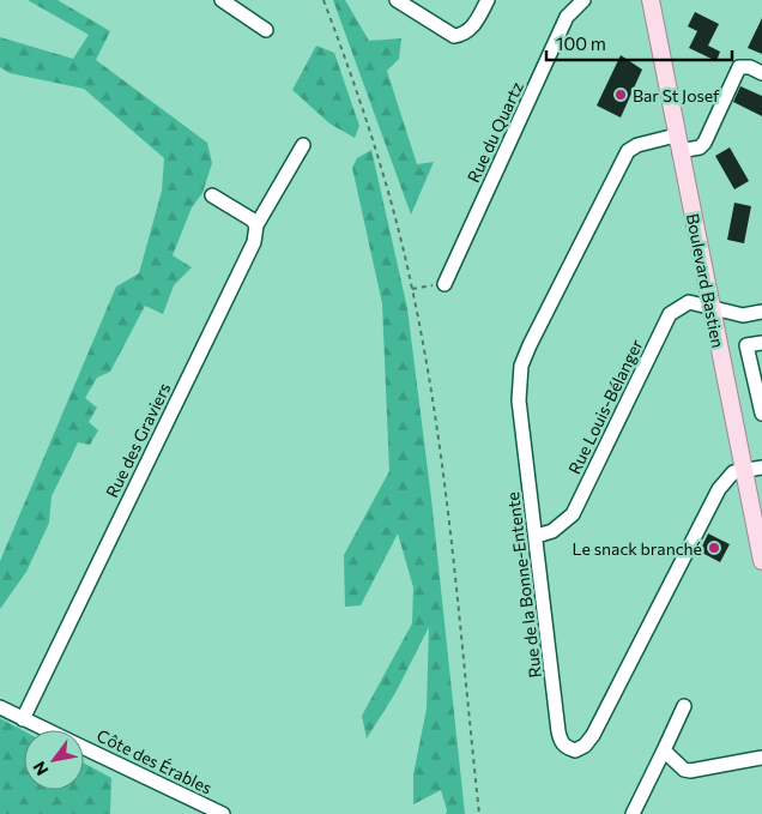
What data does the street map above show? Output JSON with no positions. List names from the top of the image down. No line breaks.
{"streets":{"main road":["Boulevard Bastien"],"street":["Rue du Quartz","Rue Louis-Bélanger","Rue des Graviers","Rue de la Bonne-Entente","Côte des Érables"]},"crossings":[["Boulevard Bastien","Rue Louis-Bélanger"],["Boulevard Bastien","Rue de la Bonne-Entente"],["Rue Louis-Bélanger","Rue de la Bonne-Entente"],["Rue des Graviers","Côte des Érables"]],"places":["Bar St Josef","Le snack branché"],"scale_bar":"100 m","north":"bottom left"}
